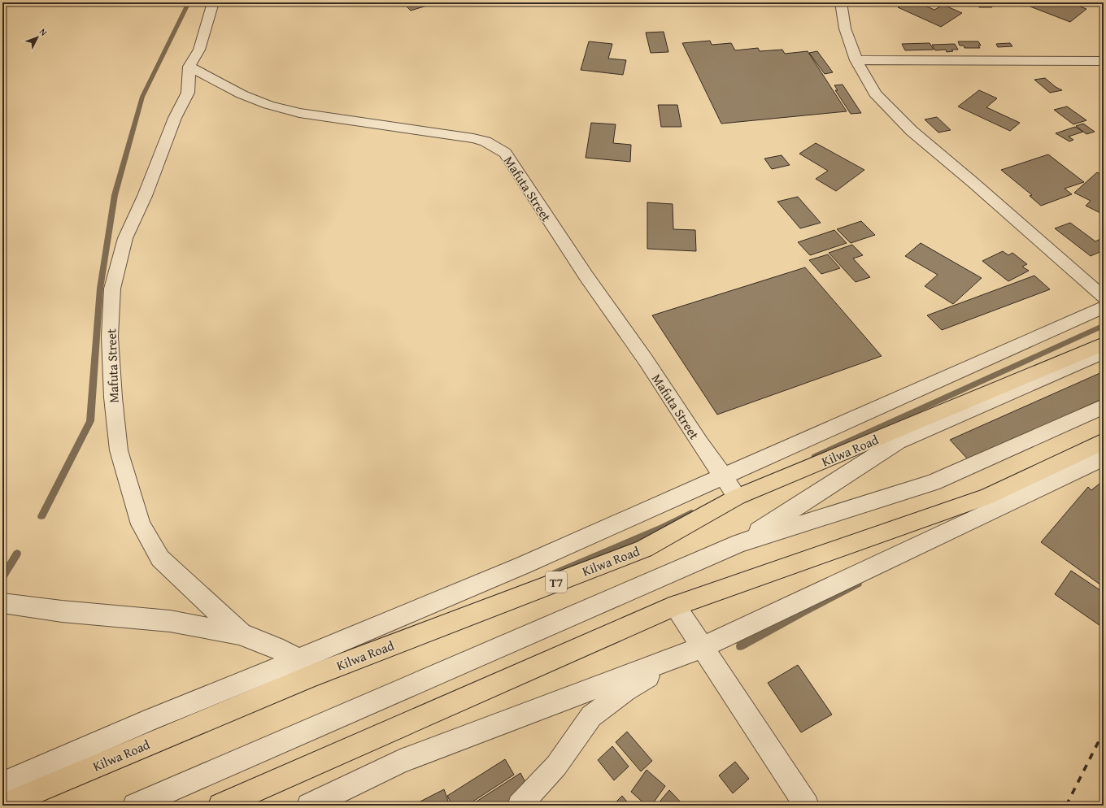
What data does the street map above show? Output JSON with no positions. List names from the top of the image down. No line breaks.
{"streets":{"highway":["Kilwa Road","T7"],"street":["Mafuta Street"]},"crossings":[["Mafuta Street","Kilwa Road"]],"north":"top right"}
